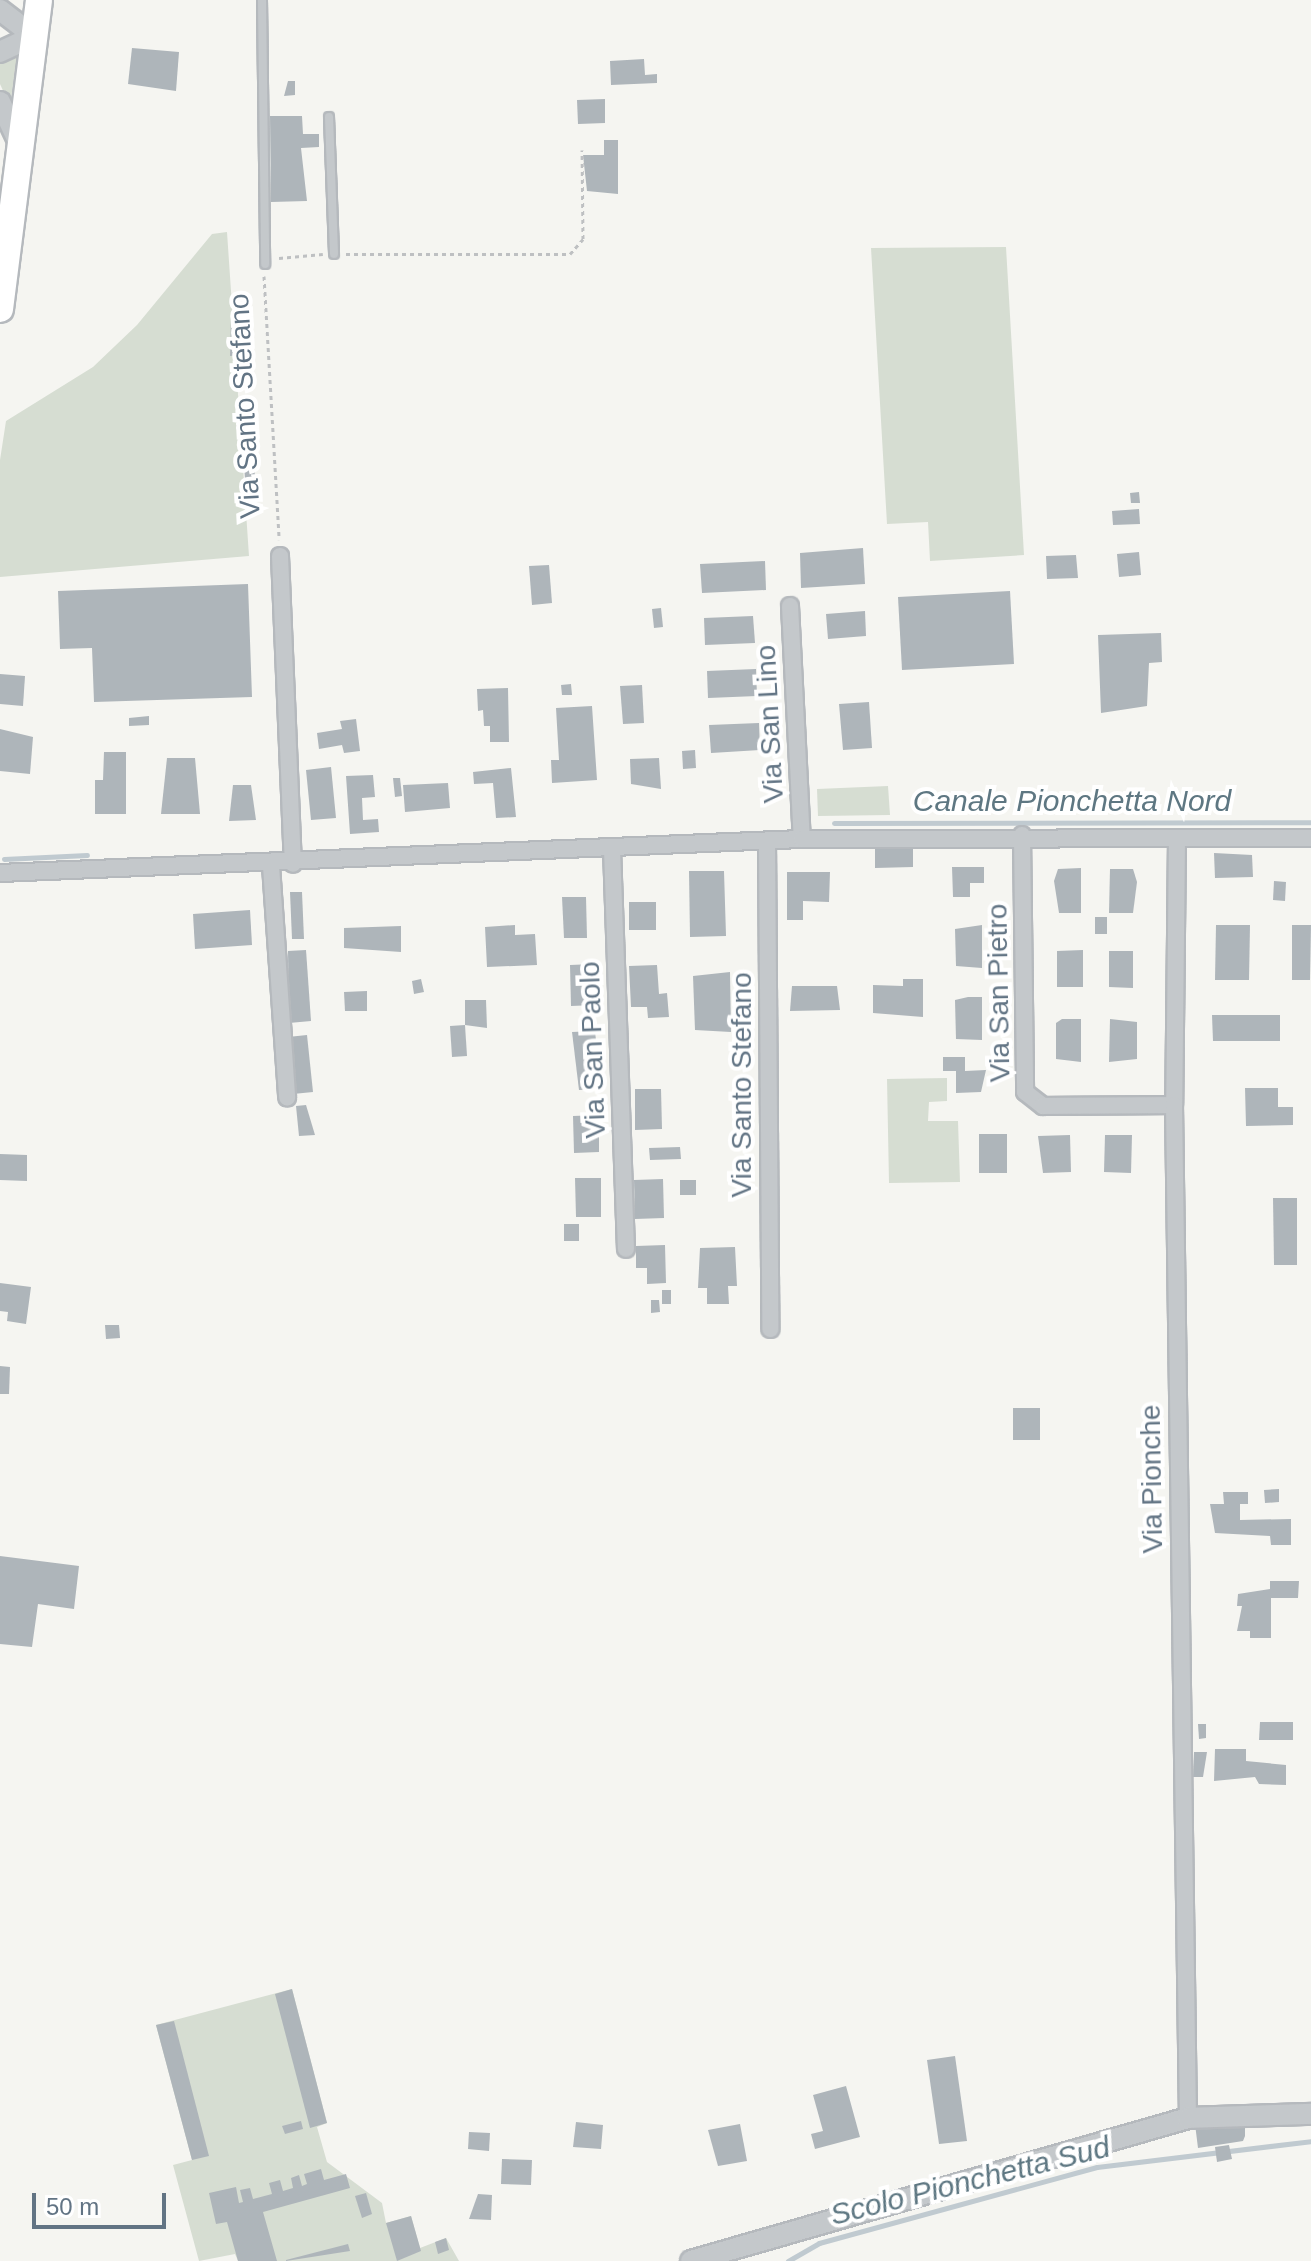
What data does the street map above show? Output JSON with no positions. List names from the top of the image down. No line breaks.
{"streets":{"street":["Via Santo Stefano","Via San Lino","Via San Pietro","Via San Paolo","Via Pionche"]},"crossings":[["Via San Pietro","Via Pionche"]],"water":["Canale Pionchetta Nord","Scolo Pionchetta Sud"],"scale_bar":"50 m"}
